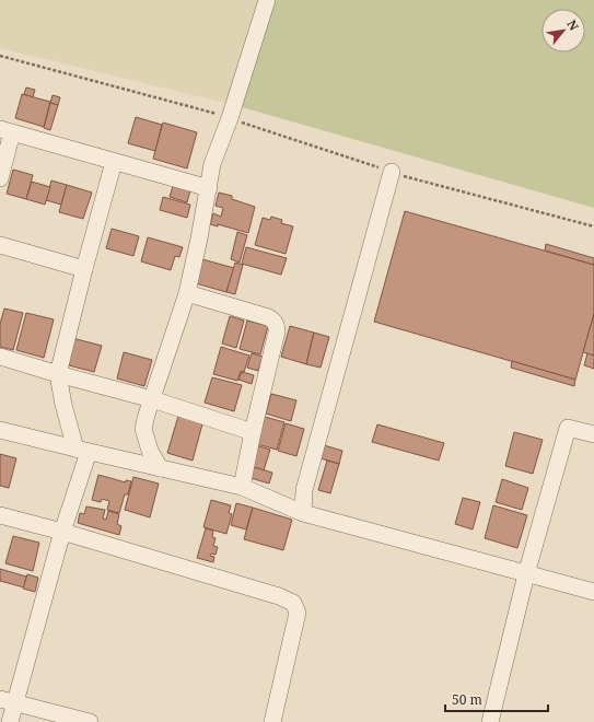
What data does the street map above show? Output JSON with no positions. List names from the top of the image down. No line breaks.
{"scale_bar":"50 m","north":"top right"}
